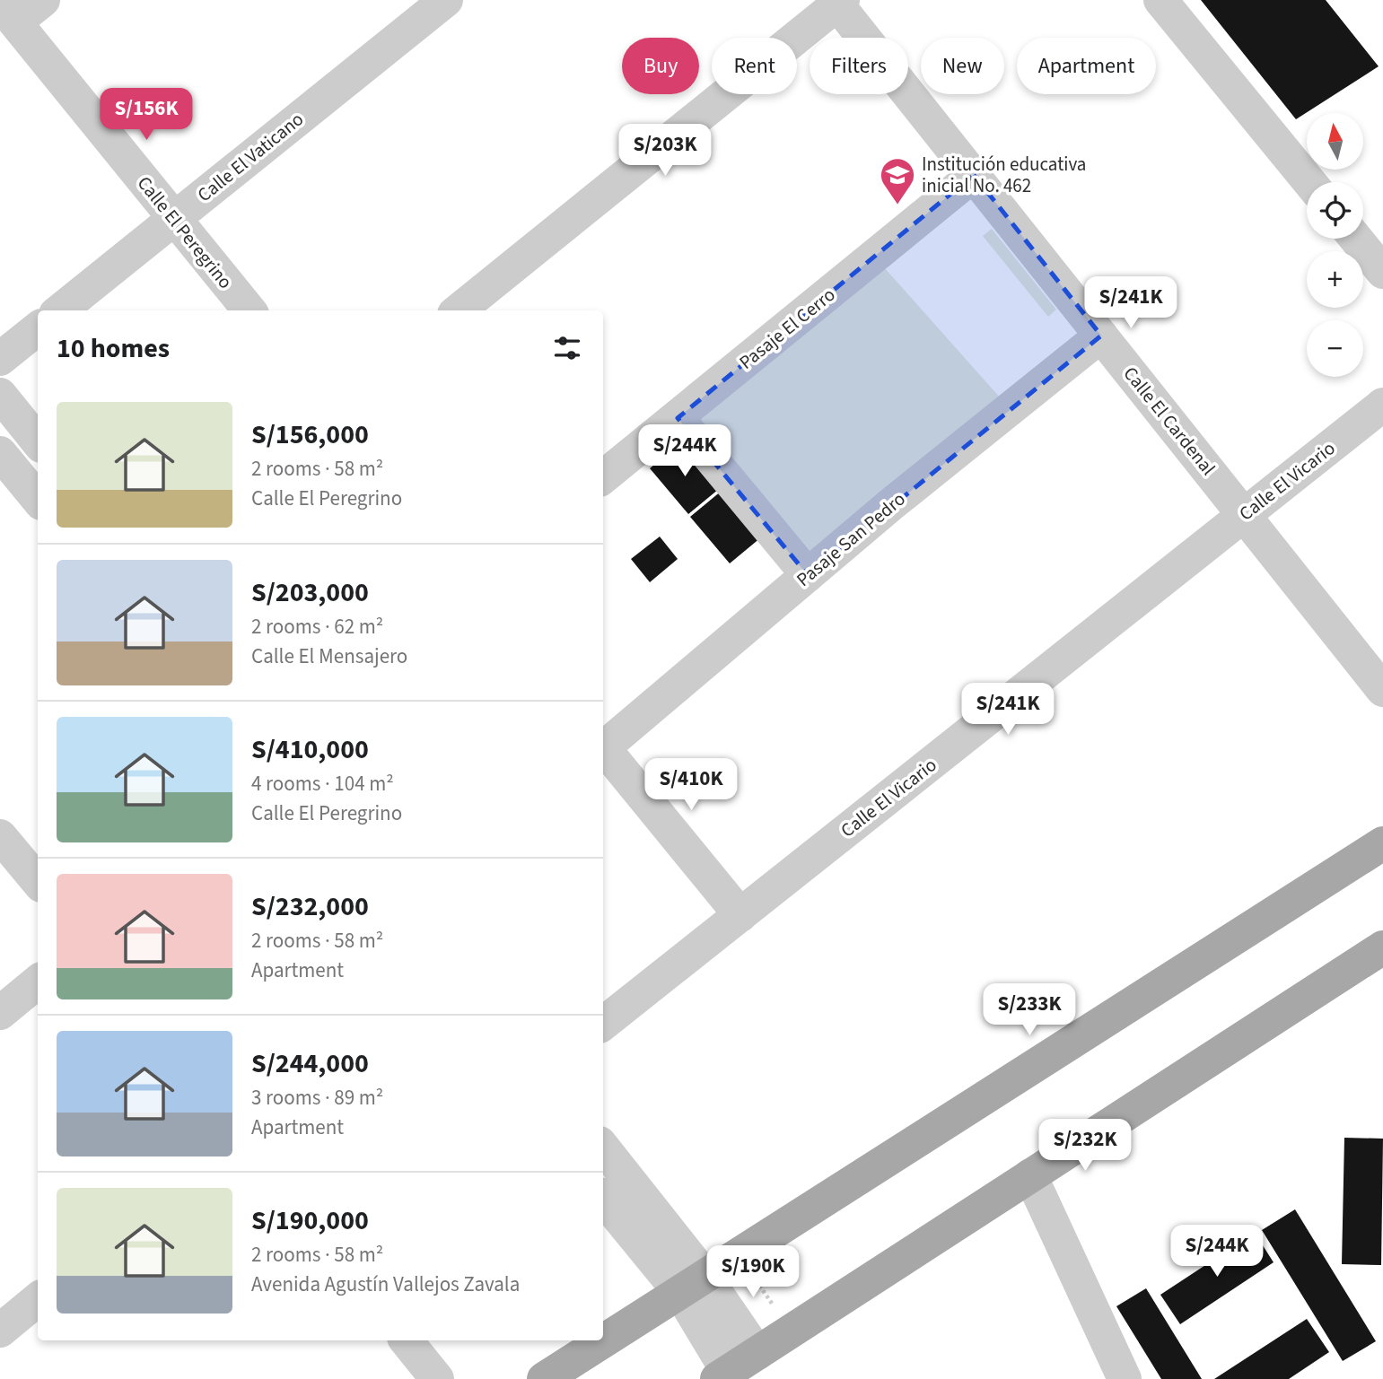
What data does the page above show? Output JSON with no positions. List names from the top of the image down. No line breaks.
{"streets":{"street":["Calle El Vaticano","Calle El Peregrino","Pasaje El Cerro","Calle El Cardenal","Calle El Vicario","Pasaje San Pedro"]},"crossings":[["Calle El Vaticano","Calle El Peregrino"],["Pasaje El Cerro","Calle El Cardenal"],["Calle El Cardenal","Calle El Vicario"],["Calle El Cardenal","Pasaje San Pedro"]],"places":{"school or university":["Institución educativa inicial No. 462"]},"north":"top","page":{"chip":["Buy","Rent","Filters","New","Apartment"],"price":["S/156K","S/203K","S/241K","S/244K","S/241K","S/410K","S/233K","S/232K","S/244K","S/190K"],"map_buttons":["+","−"],"heading":"10 homes","list":[{"name":"S/156,000","note":"2 rooms · 58 m² · Calle El Peregrino"},{"name":"S/203,000","note":"2 rooms · 62 m² · Calle El Mensajero"},{"name":"S/410,000","note":"4 rooms · 104 m² · Calle El Peregrino"},{"name":"S/232,000","note":"2 rooms · 58 m² · Apartment"},{"name":"S/244,000","note":"3 rooms · 89 m² · Apartment"},{"name":"S/190,000","note":"2 rooms · 58 m² · Avenida Agustín Vallejos Zavala"}]}}
